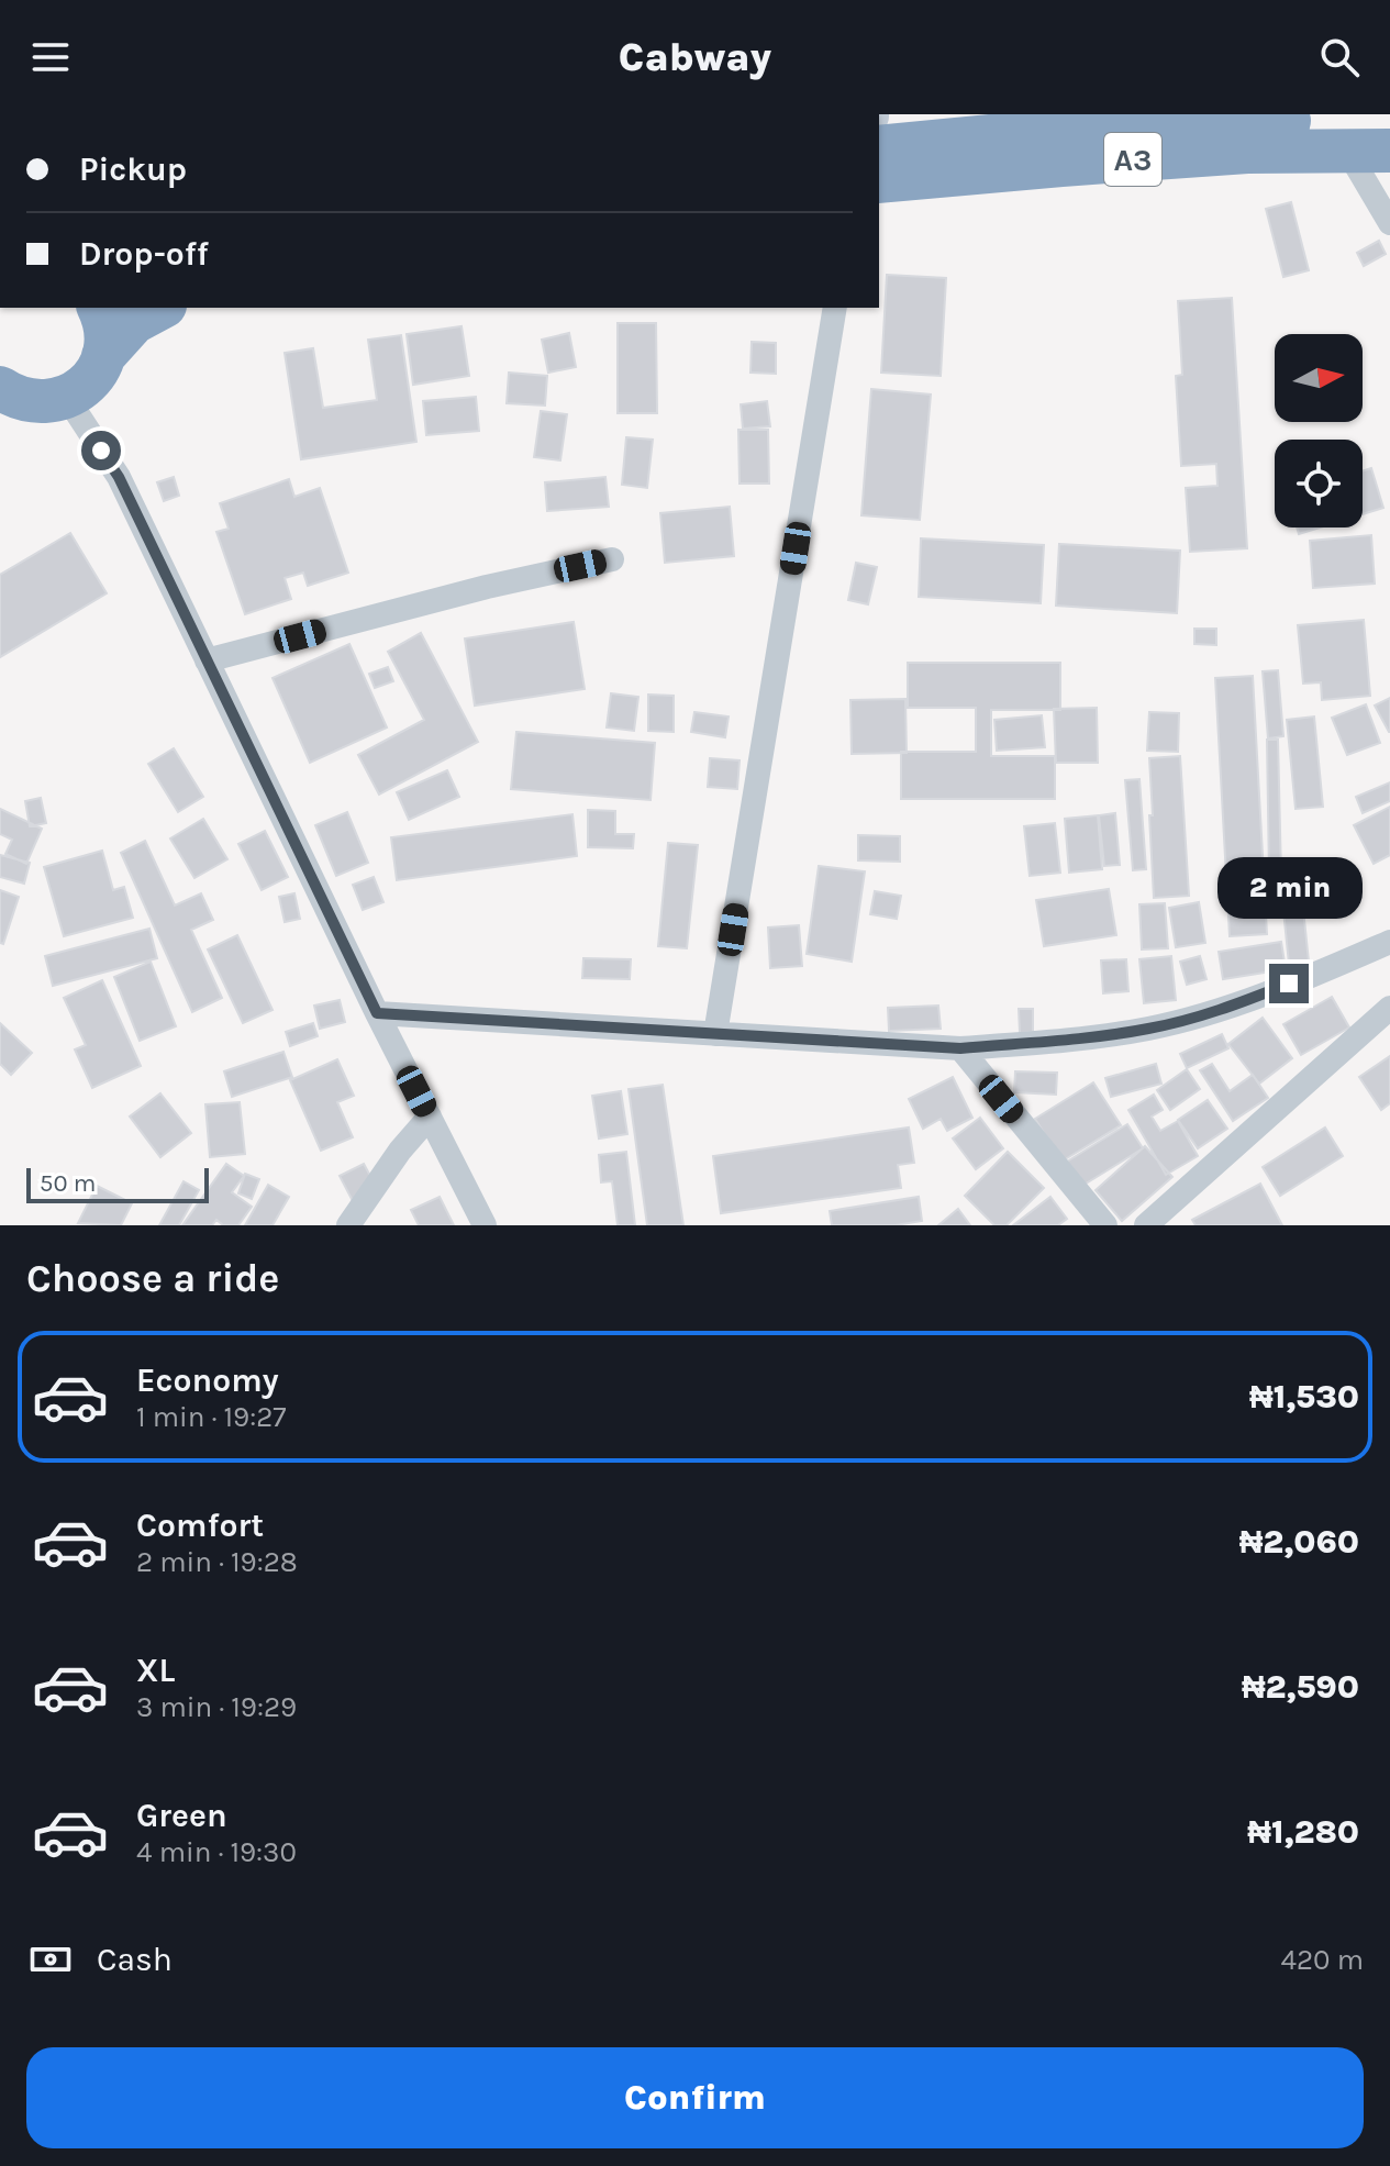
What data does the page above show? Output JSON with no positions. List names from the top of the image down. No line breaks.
{"streets":{"highway":["A3"]},"scale_bar":"50 m","north":"right","page":{"header":"Cabway","banner":["Pickup","Drop-off"],"bubble":"2 min","scale":"50 m","heading":"Choose a ride","list":[{"name":"Economy","note":"1 min · 19:27","value":"₦1,530"},{"name":"Comfort","note":"2 min · 19:28","value":"₦2,060"},{"name":"XL","note":"3 min · 19:29","value":"₦2,590"},{"name":"Green","note":"4 min · 19:30","value":"₦1,280"}],"pay":["Cash","420 m"],"buttons":"Confirm"}}
